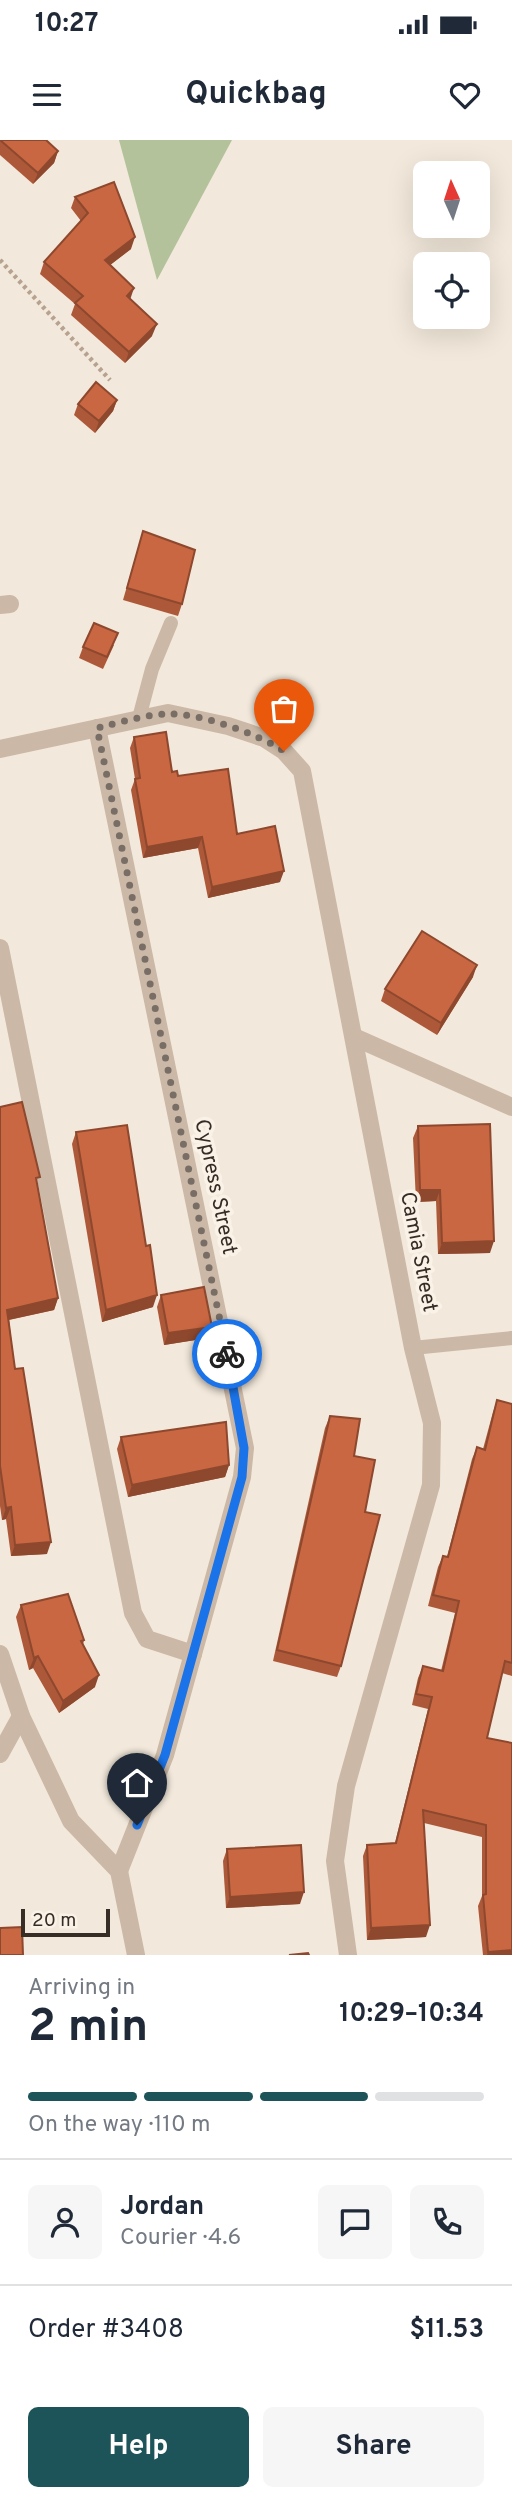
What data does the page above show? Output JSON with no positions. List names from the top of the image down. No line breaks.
{"streets":{"street":["Cypress Street","Camia Street"]},"crossings":[["Cypress Street","Camia Street"]],"scale_bar":"20 m","north":"top","page":{"status":"10:27","header":"Quickbag","scale":"20 m","heading":["2 min","Arriving in","10:29–10:34"],"panel":["Jordan","Courier · 4.6","Order #3408","$11.53"],"bar":"On the way · 110 m","buttons":["Help","Share"]}}
